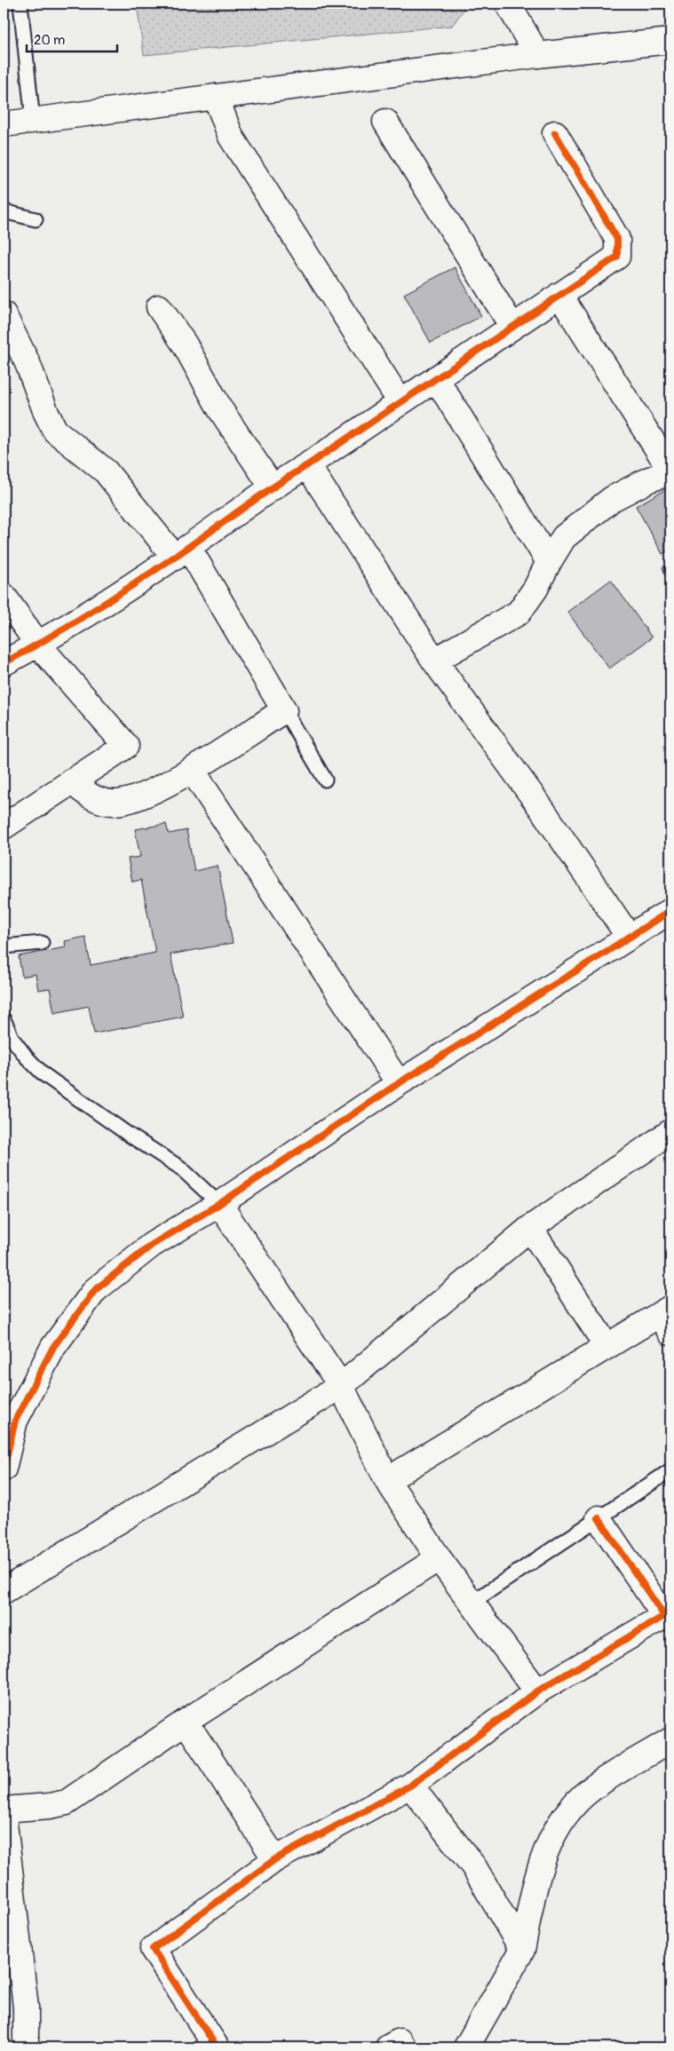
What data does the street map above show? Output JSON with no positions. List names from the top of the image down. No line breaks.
{"scale_bar":"20 m"}
